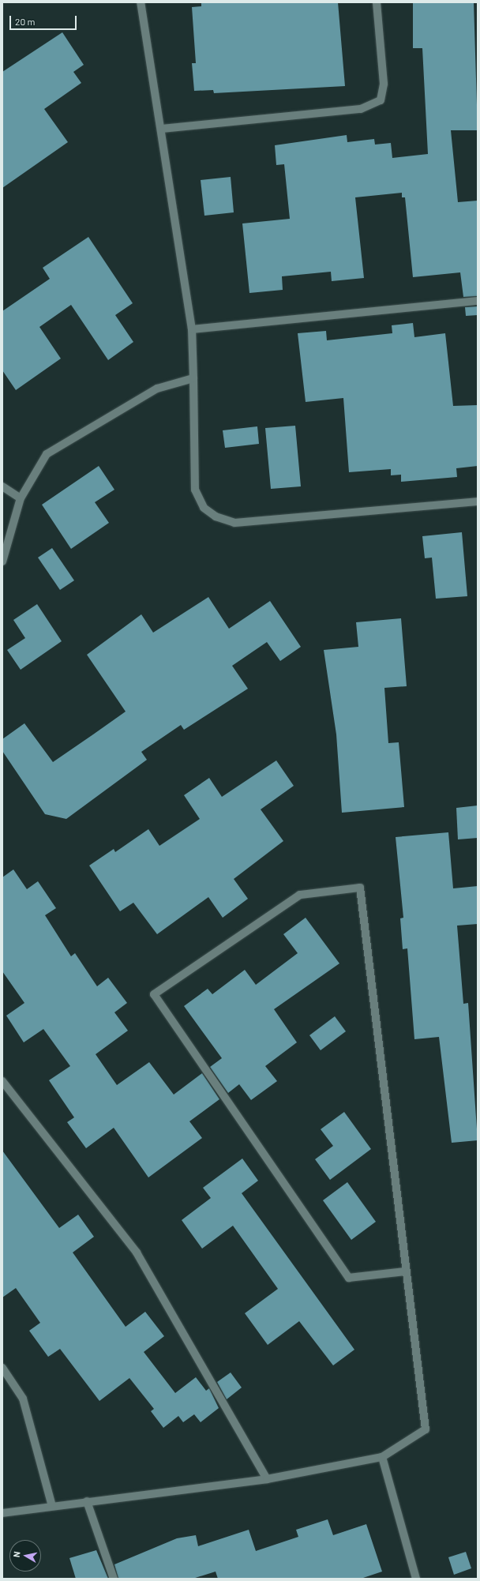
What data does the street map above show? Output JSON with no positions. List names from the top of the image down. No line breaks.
{"scale_bar":"20 m","north":"left"}
